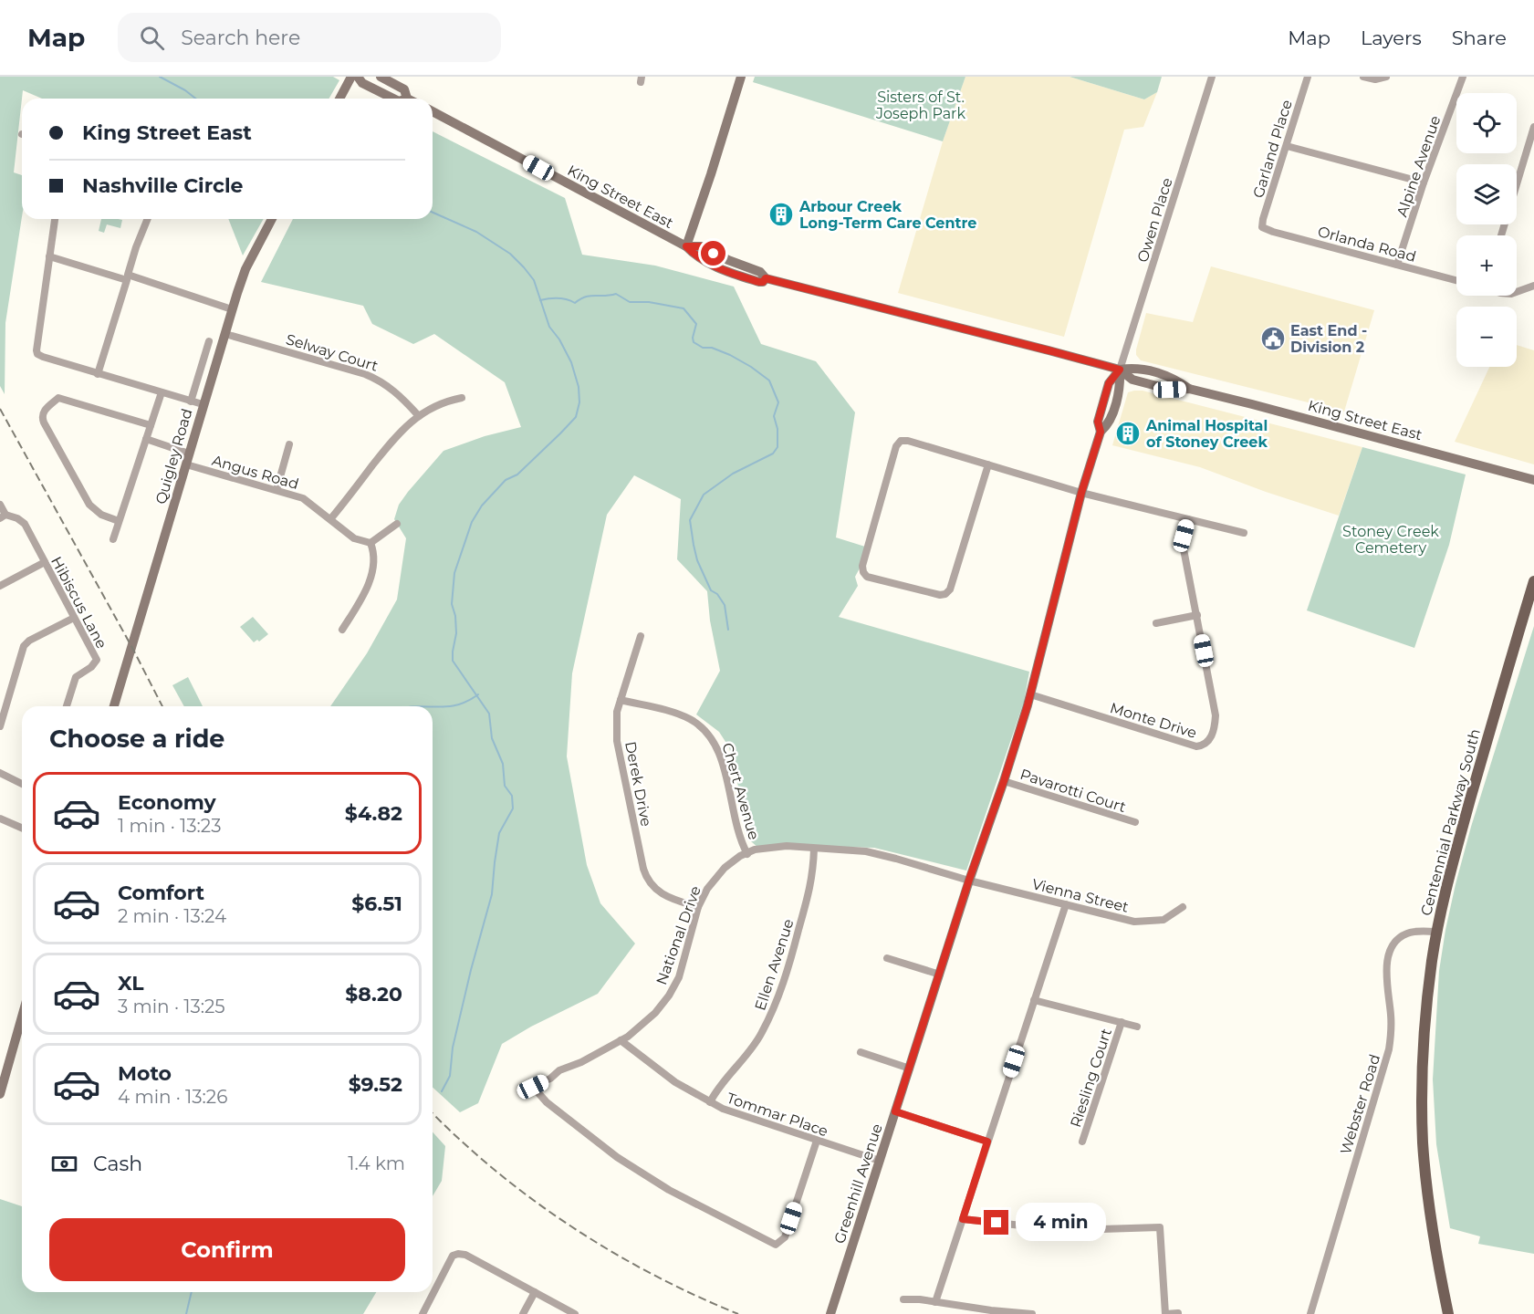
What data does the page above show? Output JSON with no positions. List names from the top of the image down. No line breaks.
{"streets":{"main road":["Centennial Parkway South"],"street":["Garland Place","Alpine Avenue","King Street East","Owen Place","Orlanda Road","Selway Court","Quigley Road","Angus Road","Hibiscus Lane","Monte Drive","Derek Drive","Pavarotti Court","Chert Avenue","Vienna Street","National Drive","Ellen Avenue","Riesling Court","Webster Road","Tommar Place","Greenhill Avenue"]},"crossings":[["Garland Place","Orlanda Road"],["Alpine Avenue","Orlanda Road"],["King Street East","Owen Place"],["King Street East","Greenhill Avenue"],["Owen Place","Greenhill Avenue"],["Selway Court","Quigley Road"],["Quigley Road","Angus Road"],["Monte Drive","Greenhill Avenue"],["Derek Drive","Chert Avenue"],["Derek Drive","National Drive"],["Pavarotti Court","Greenhill Avenue"],["Chert Avenue","National Drive"],["Centennial Parkway South","Webster Road"],["Vienna Street","National Drive"],["Vienna Street","Greenhill Avenue"],["National Drive","Ellen Avenue"],["National Drive","Tommar Place"],["National Drive","Greenhill Avenue"],["Ellen Avenue","Tommar Place"],["Tommar Place","Greenhill Avenue"]],"parks":["Sisters of St. Joseph Park","Stoney Creek Cemetery"],"places":{"building":["Arbour Creek Long-Term Care Centre","Animal Hospital of Stoney Creek"],"public building":["East End - Division 2"]},"page":{"header":"Map","search":"Search here","nav":["Map","Layers","Share"],"map_buttons":["+","−"],"banner":["King Street East","Nashville Circle"],"heading":"Choose a ride","list":[{"name":"Economy","note":"1 min · 13:23","value":"$4.82"},{"name":"Comfort","note":"2 min · 13:24","value":"$6.51"},{"name":"XL","note":"3 min · 13:25","value":"$8.20"},{"name":"Moto","note":"4 min · 13:26","value":"$9.52"}],"pay":["Cash","1.4 km"],"bubble":"4 min","buttons":"Confirm"}}
